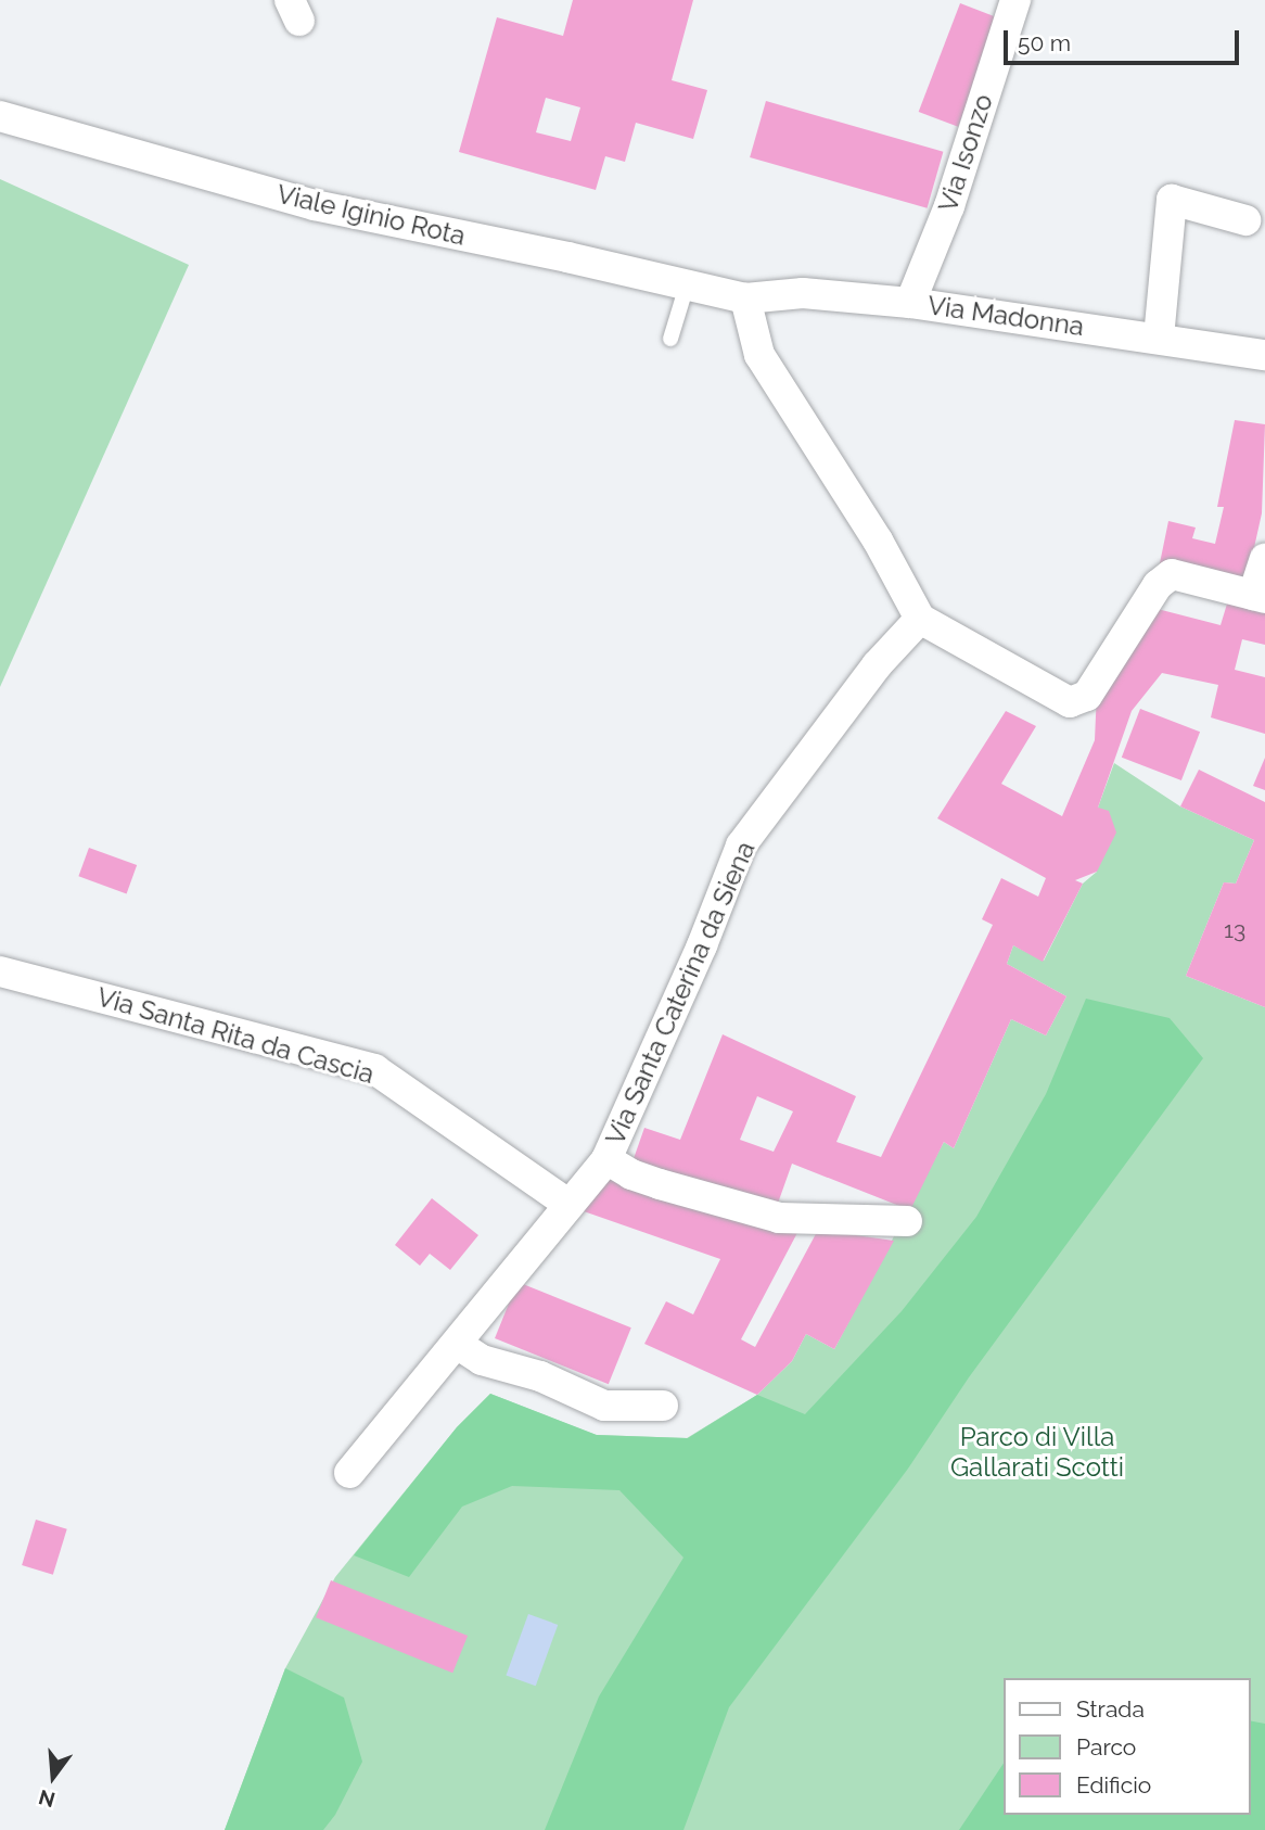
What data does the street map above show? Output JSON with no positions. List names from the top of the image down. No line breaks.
{"streets":{"street":["Via Isonzo","Viale Iginio Rota","Via Madonna","Via Santa Caterina da Siena","Via Santa Rita da Cascia"]},"crossings":[["Via Isonzo","Via Madonna"],["Viale Iginio Rota","Via Madonna"],["Via Santa Caterina da Siena","Via Santa Rita da Cascia"]],"parks":["Parco di Villa Gallarati Scotti"],"house_numbers":["13"],"legend":["Strada","Parco","Edificio"],"scale_bar":"50 m","north":"bottom"}
